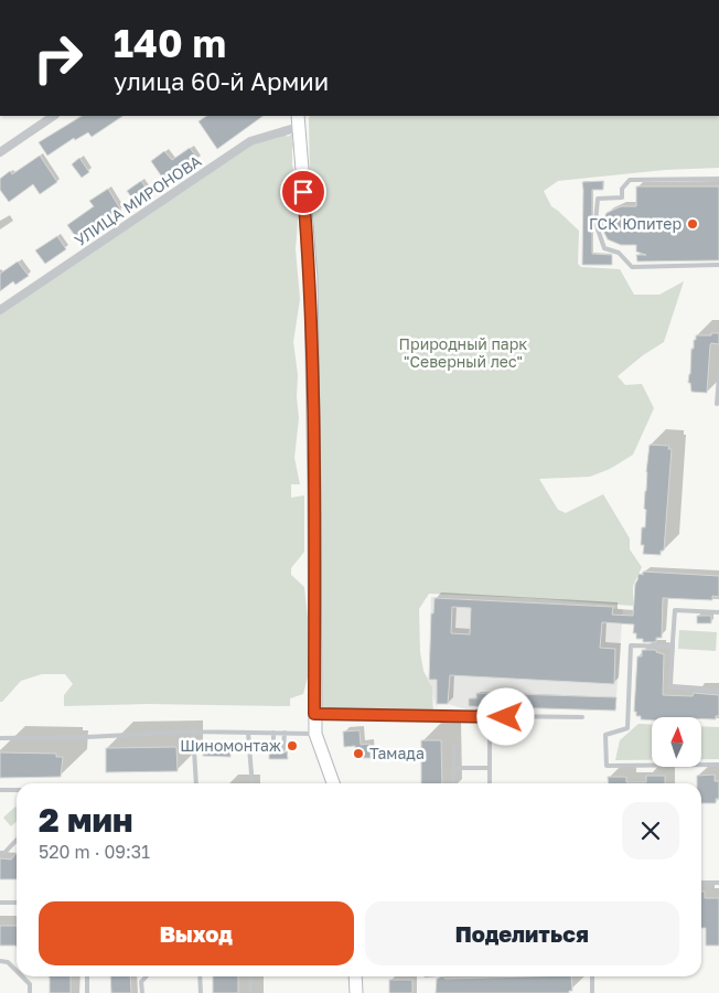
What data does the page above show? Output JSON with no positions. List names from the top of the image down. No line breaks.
{"streets":{"street":["УЛИЦА МИРОНОВА"]},"parks":["Природный парк \"Северный лес\""],"places":["ГСК Юпитер","Шиномонтаж","Тамада"],"north":"top","page":{"turn":["140 m","улица 60-й Армии"],"heading":["2 мин","520 m · 09:31"],"buttons":["Выход","Поделиться"]}}
